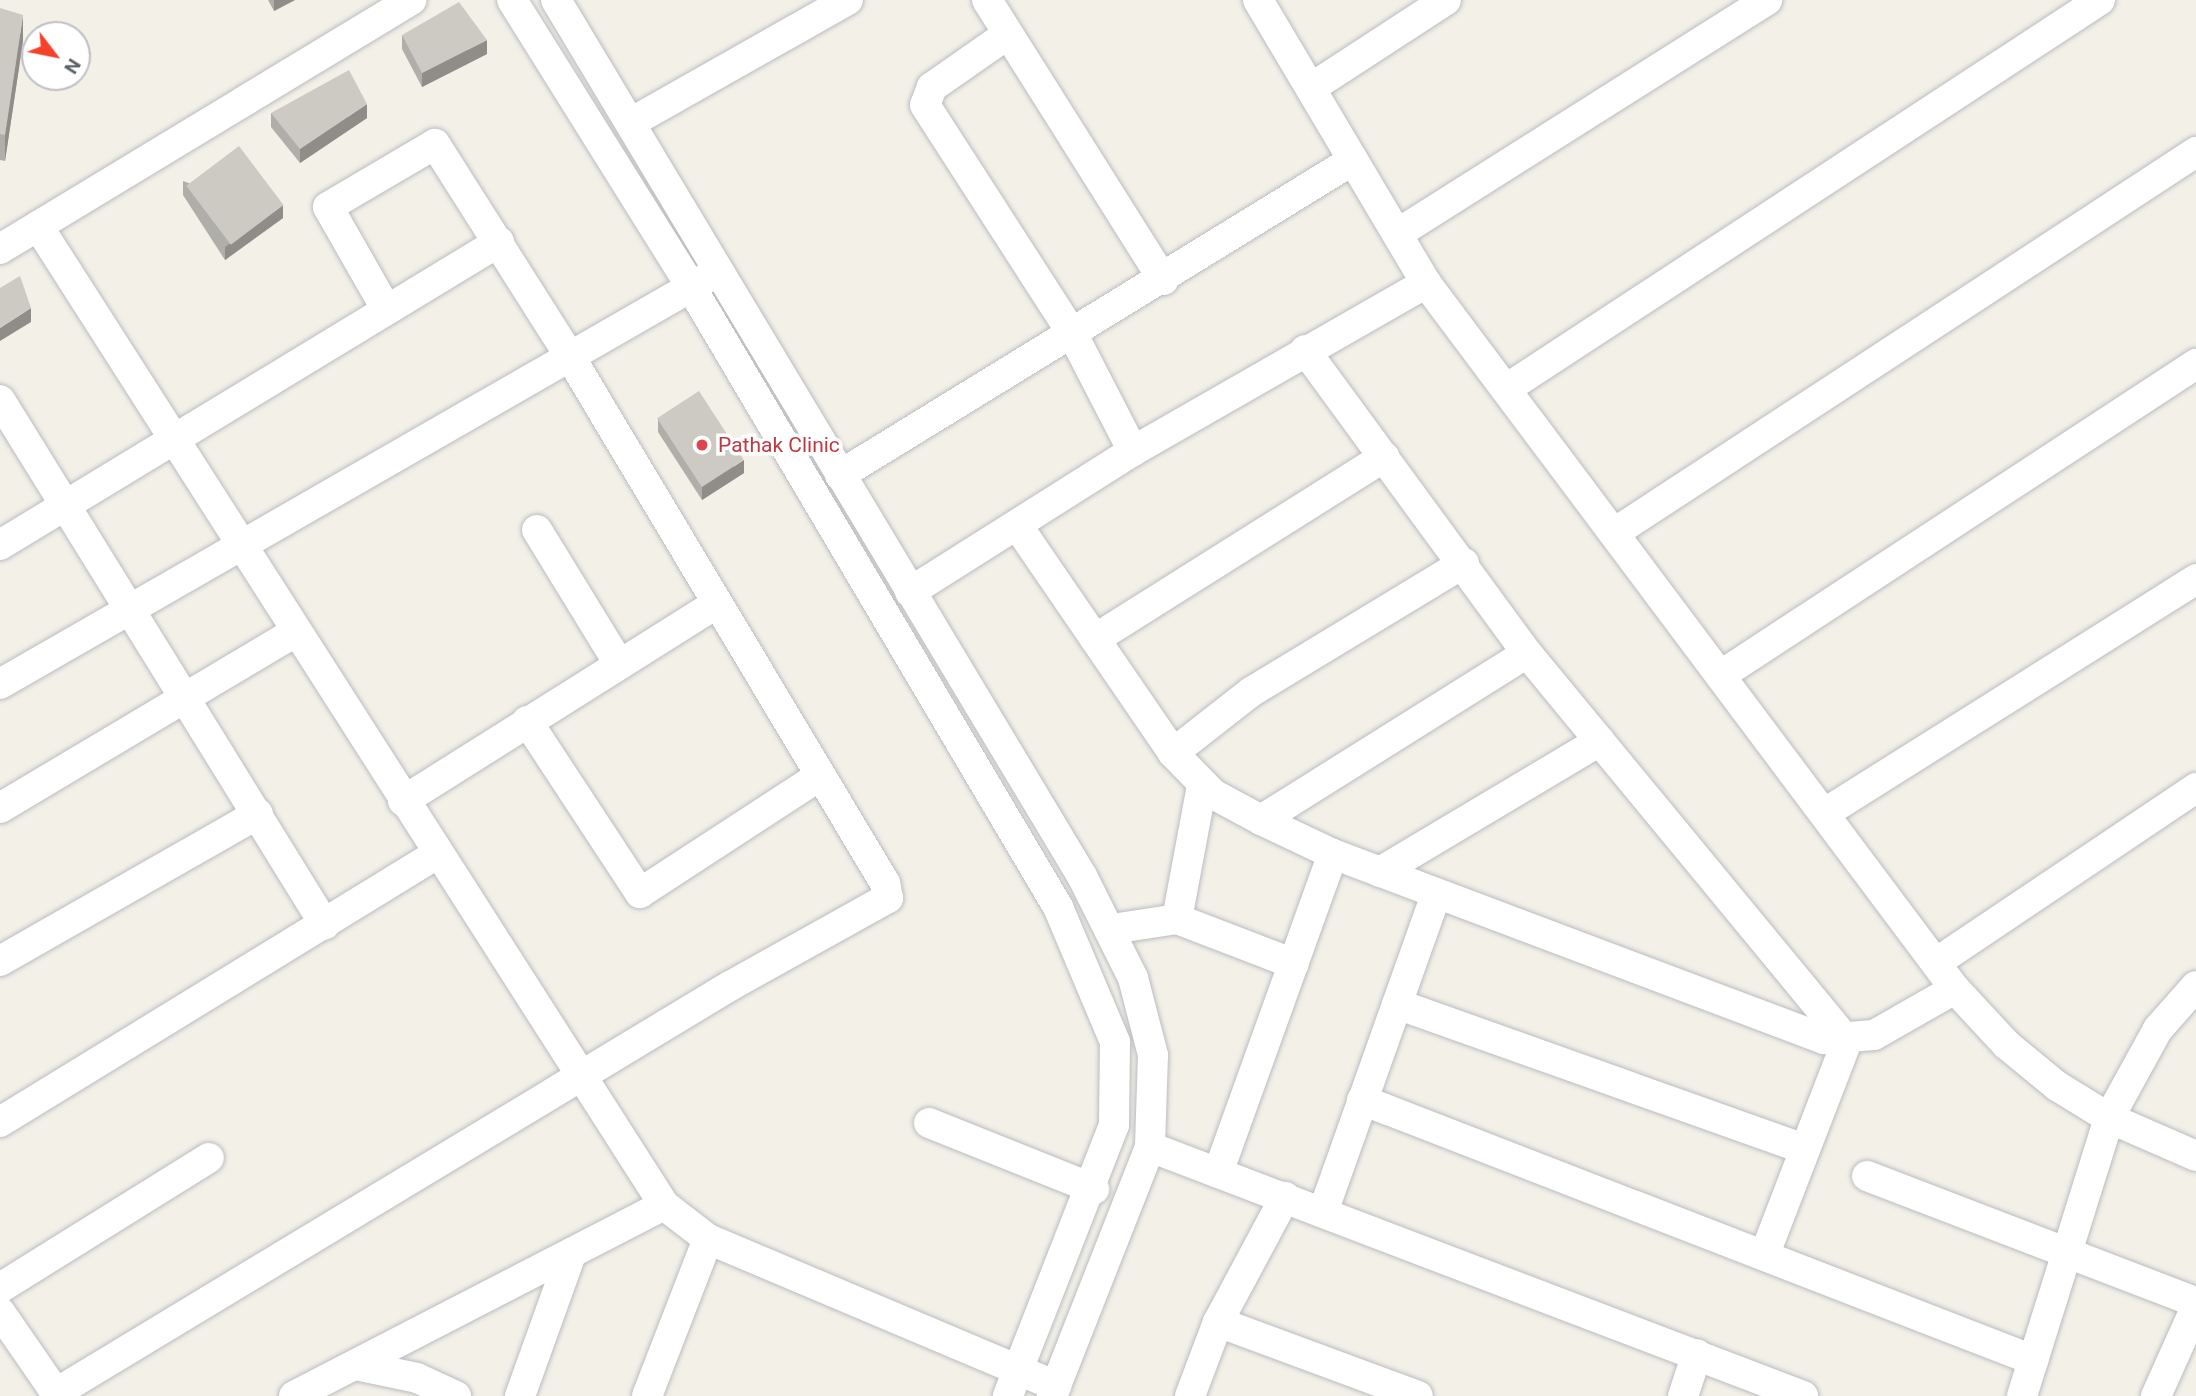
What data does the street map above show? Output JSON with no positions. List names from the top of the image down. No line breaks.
{"places":["Pathak Clinic"],"north":"bottom right"}
